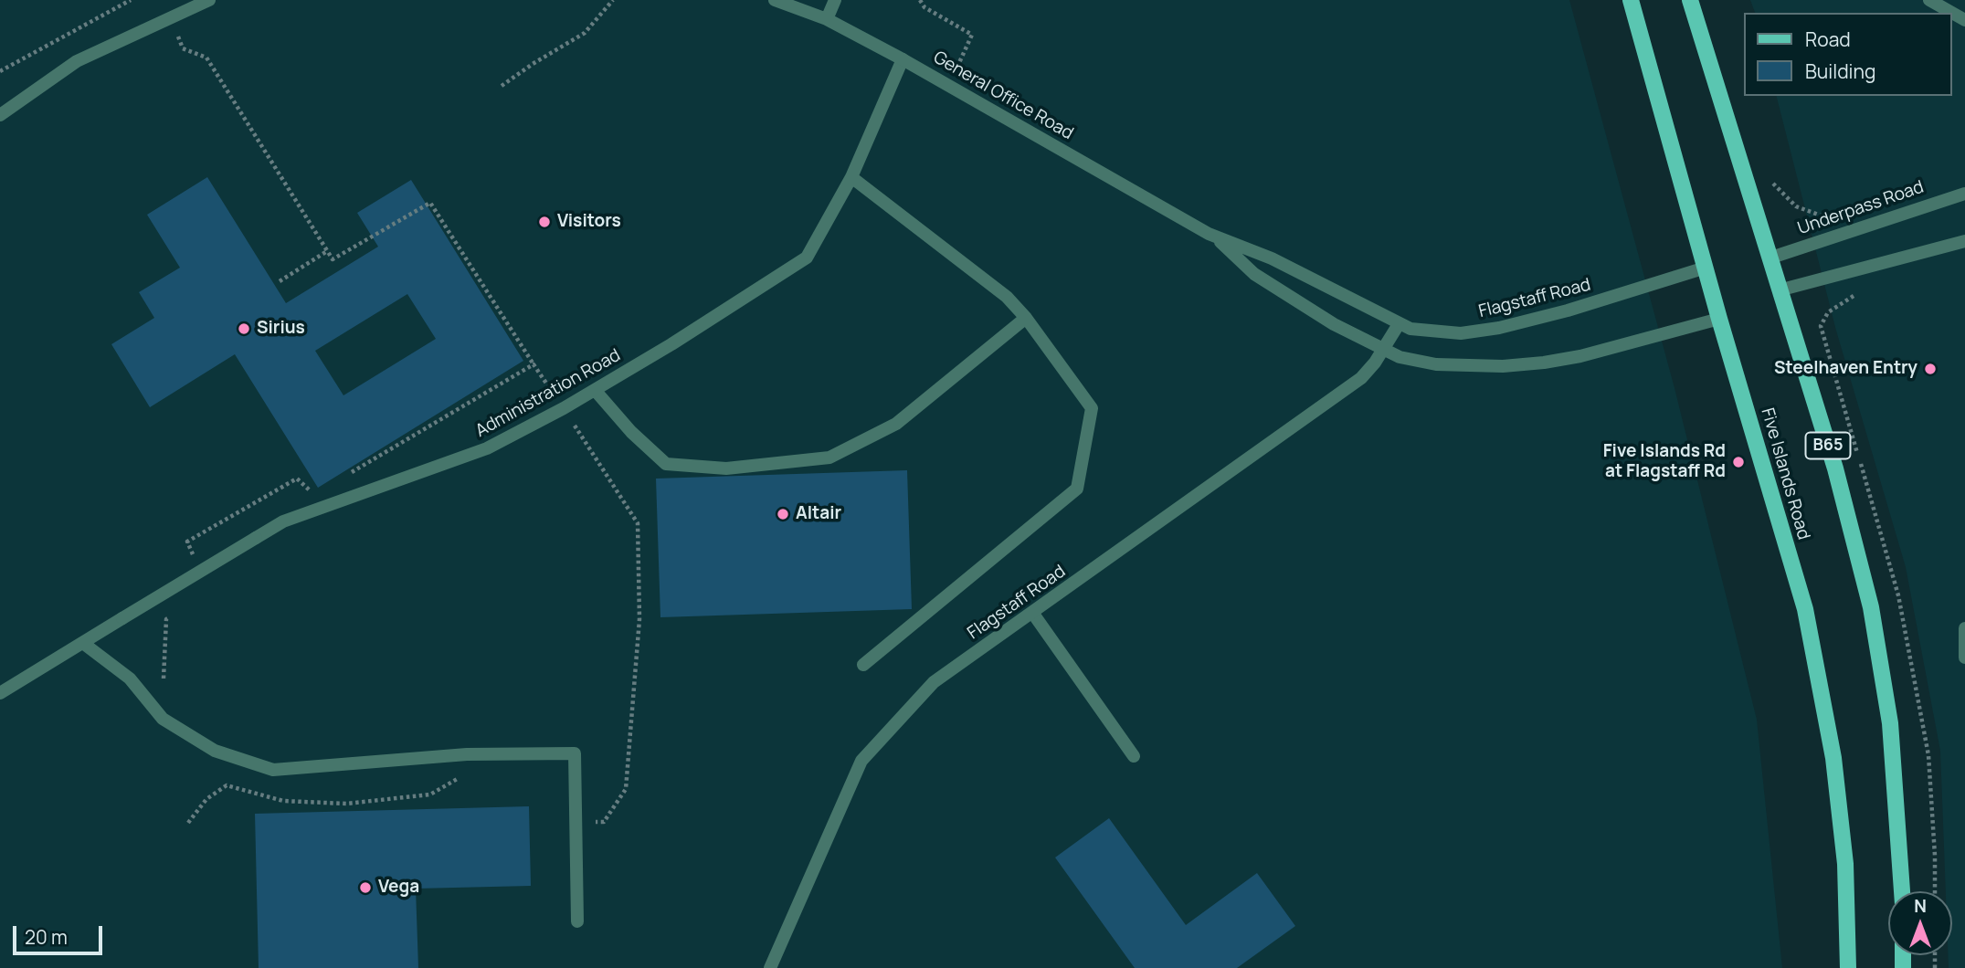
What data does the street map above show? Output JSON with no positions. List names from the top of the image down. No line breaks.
{"streets":{"main road":["B65","Five Islands Road"],"street":["General Office Road","Underpass Road","Flagstaff Road","Administration Road"]},"crossings":[["General Office Road","Flagstaff Road"],["General Office Road","Administration Road"],["Underpass Road","B65"],["Flagstaff Road","Five Islands Road"]],"places":["Visitors","Sirius","Steelhaven Entry","Five Islands Rd at Flagstaff Rd","Altair","Vega"],"legend":["Road","Building"],"scale_bar":"20 m","north":"top"}
